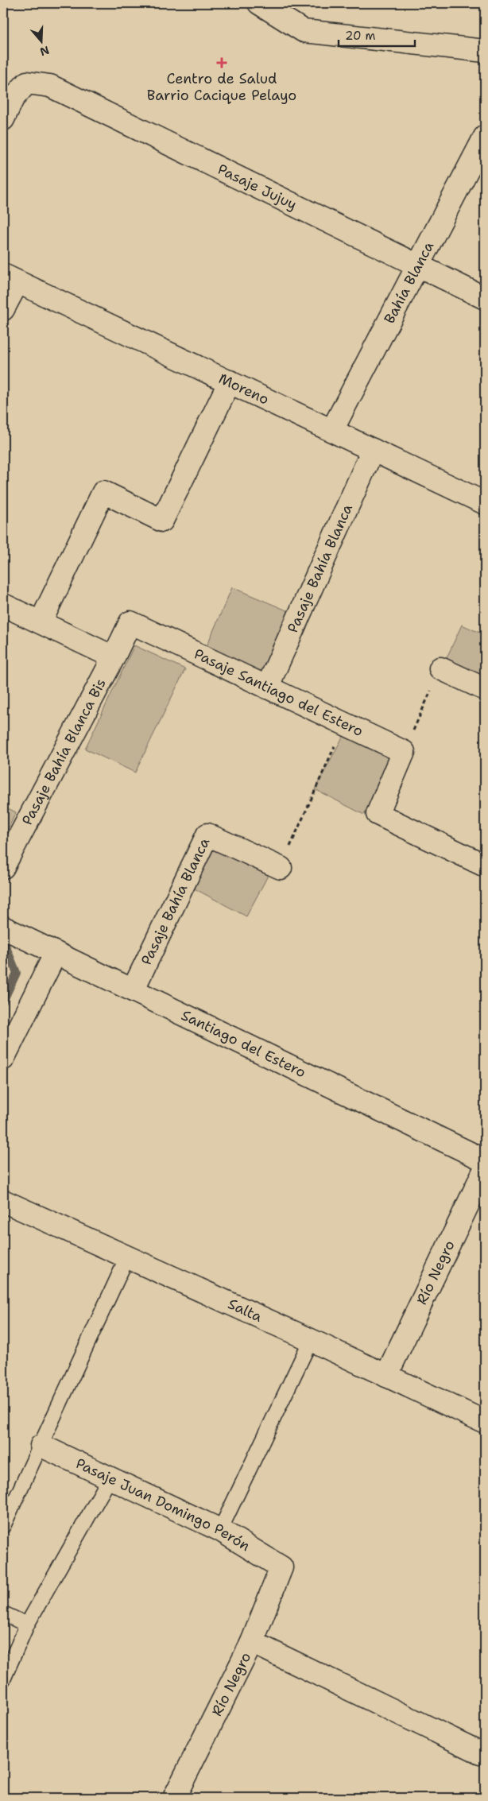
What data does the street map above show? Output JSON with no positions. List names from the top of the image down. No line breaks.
{"streets":{"street":["Pasaje Jujuy","Bahía Blanca","Moreno","Pasaje Bahía Blanca","Pasaje Santiago del Estero","Pasaje Bahía Blanca Bis","Santiago del Estero","Río Negro","Salta","Pasaje Juan Domingo Perón"]},"crossings":[["Pasaje Jujuy","Bahía Blanca"],["Bahía Blanca","Moreno"],["Moreno","Pasaje Bahía Blanca"],["Pasaje Bahía Blanca","Pasaje Santiago del Estero"],["Pasaje Bahía Blanca","Santiago del Estero"],["Pasaje Santiago del Estero","Pasaje Bahía Blanca Bis"],["Río Negro","Salta"],["Río Negro","Pasaje Juan Domingo Perón"]],"places":{"health":["Centro de Salud Barrio Cacique Pelayo"]},"scale_bar":"20 m","north":"bottom"}
